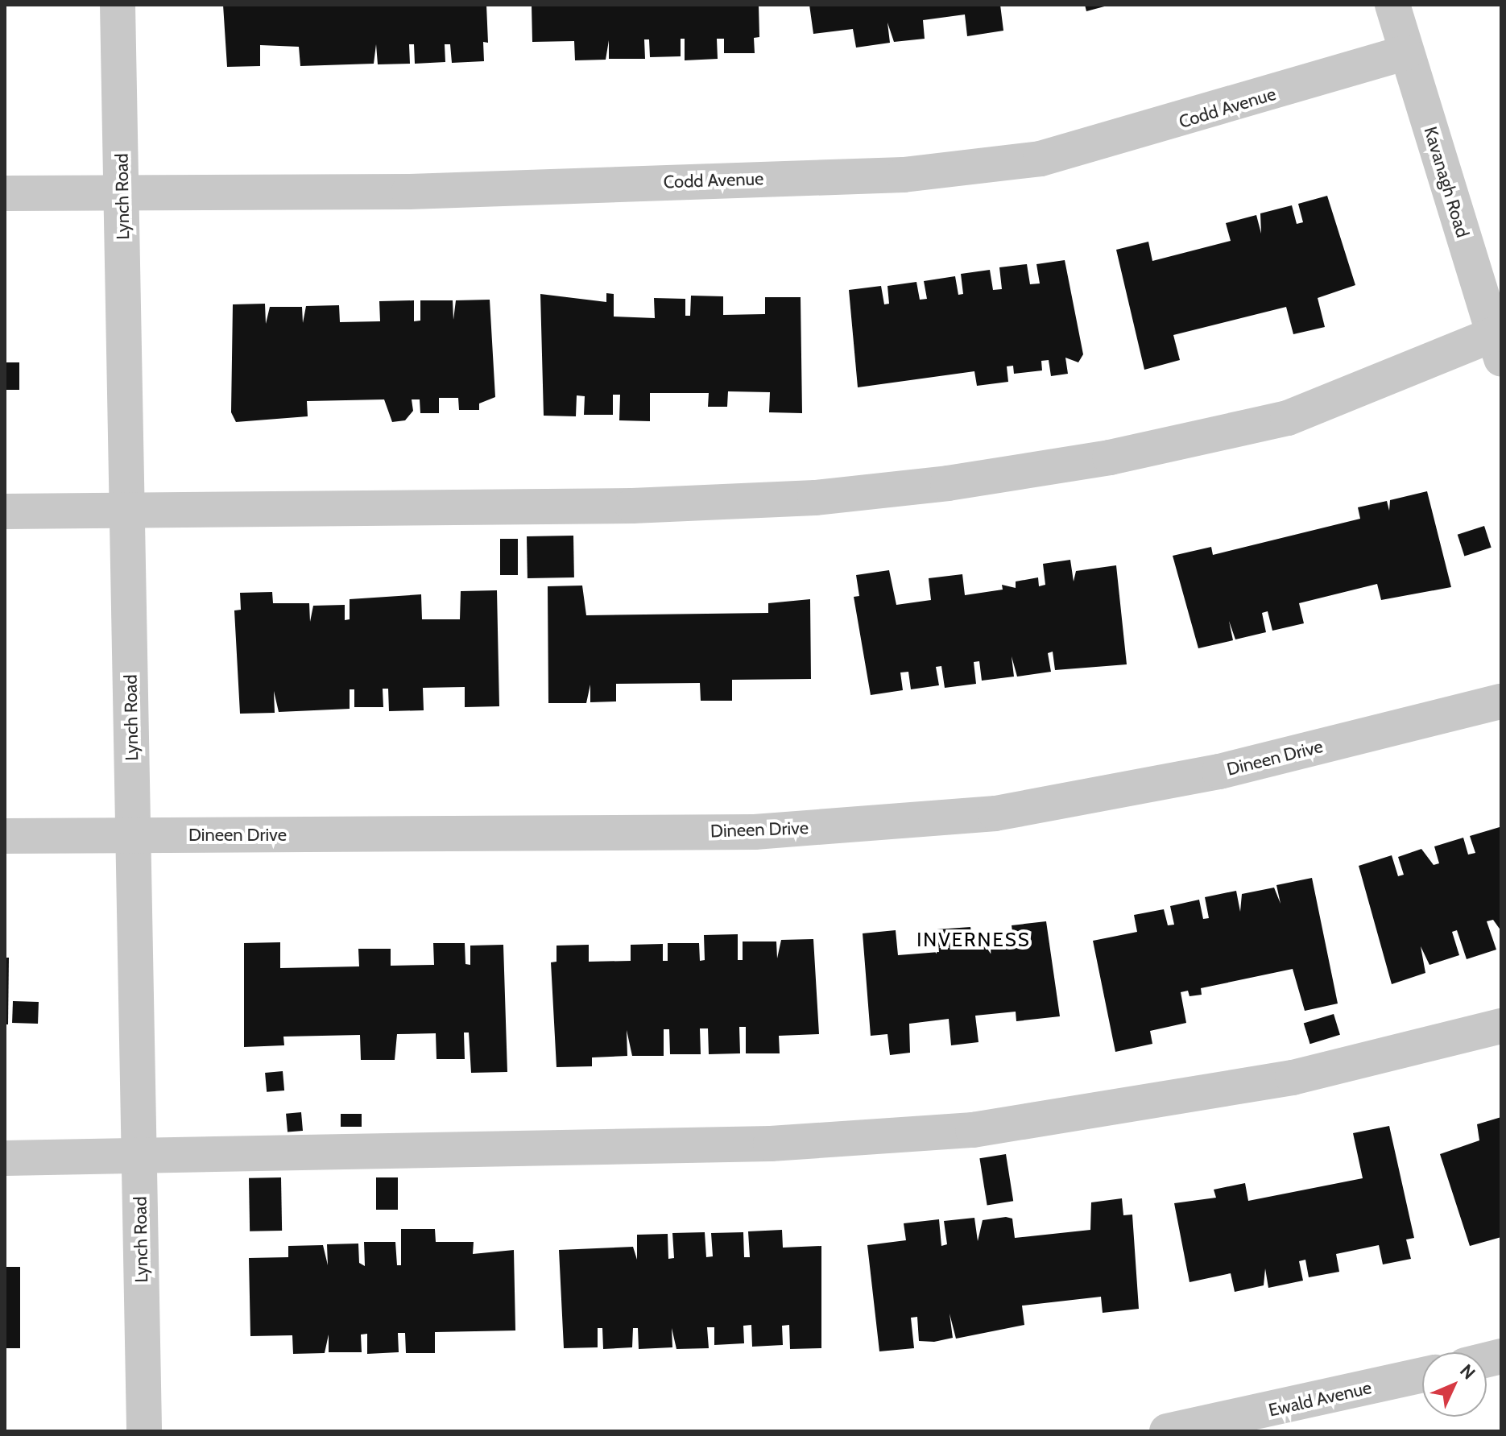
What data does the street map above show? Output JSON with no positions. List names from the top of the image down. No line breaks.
{"streets":{"street":["Codd Avenue","Kavanagh Road","Lynch Road","Dineen Drive","Ewald Avenue"]},"crossings":[["Codd Avenue","Kavanagh Road"],["Codd Avenue","Lynch Road"],["Lynch Road","Dineen Drive"]],"districts":["INVERNESS"],"north":"top right"}
